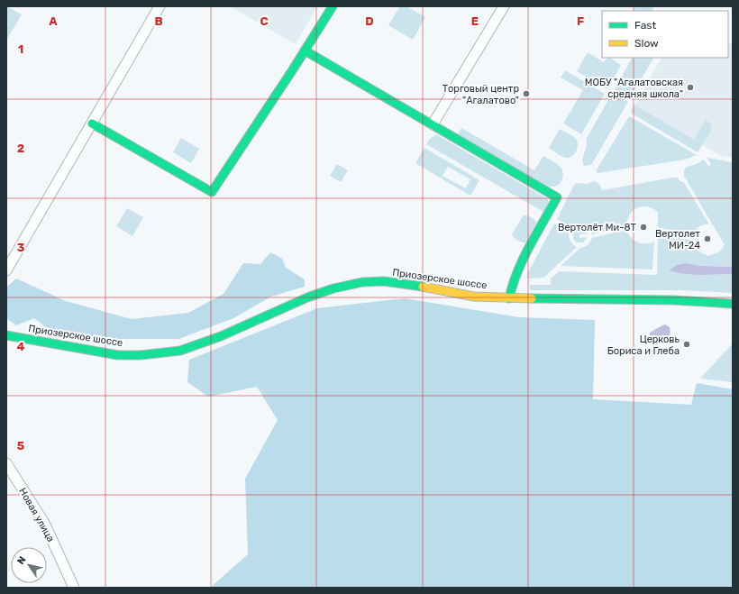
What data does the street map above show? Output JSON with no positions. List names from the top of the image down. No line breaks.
{"streets":{"street":["Приозерское шоссе","Новая улица"]},"places":["МОБУ \"Агалатовская средняя школа\"","Торговый центр \"Агалатово\"","Вертолёт Ми-8Т","Вертолет МИ-24","Церковь Бориса и Глеба"],"legend":["Fast","Slow"],"north":"top left","grid":{"columns":["A","B","C","D","E","F"],"rows":["1","2","3","4","5"]}}
